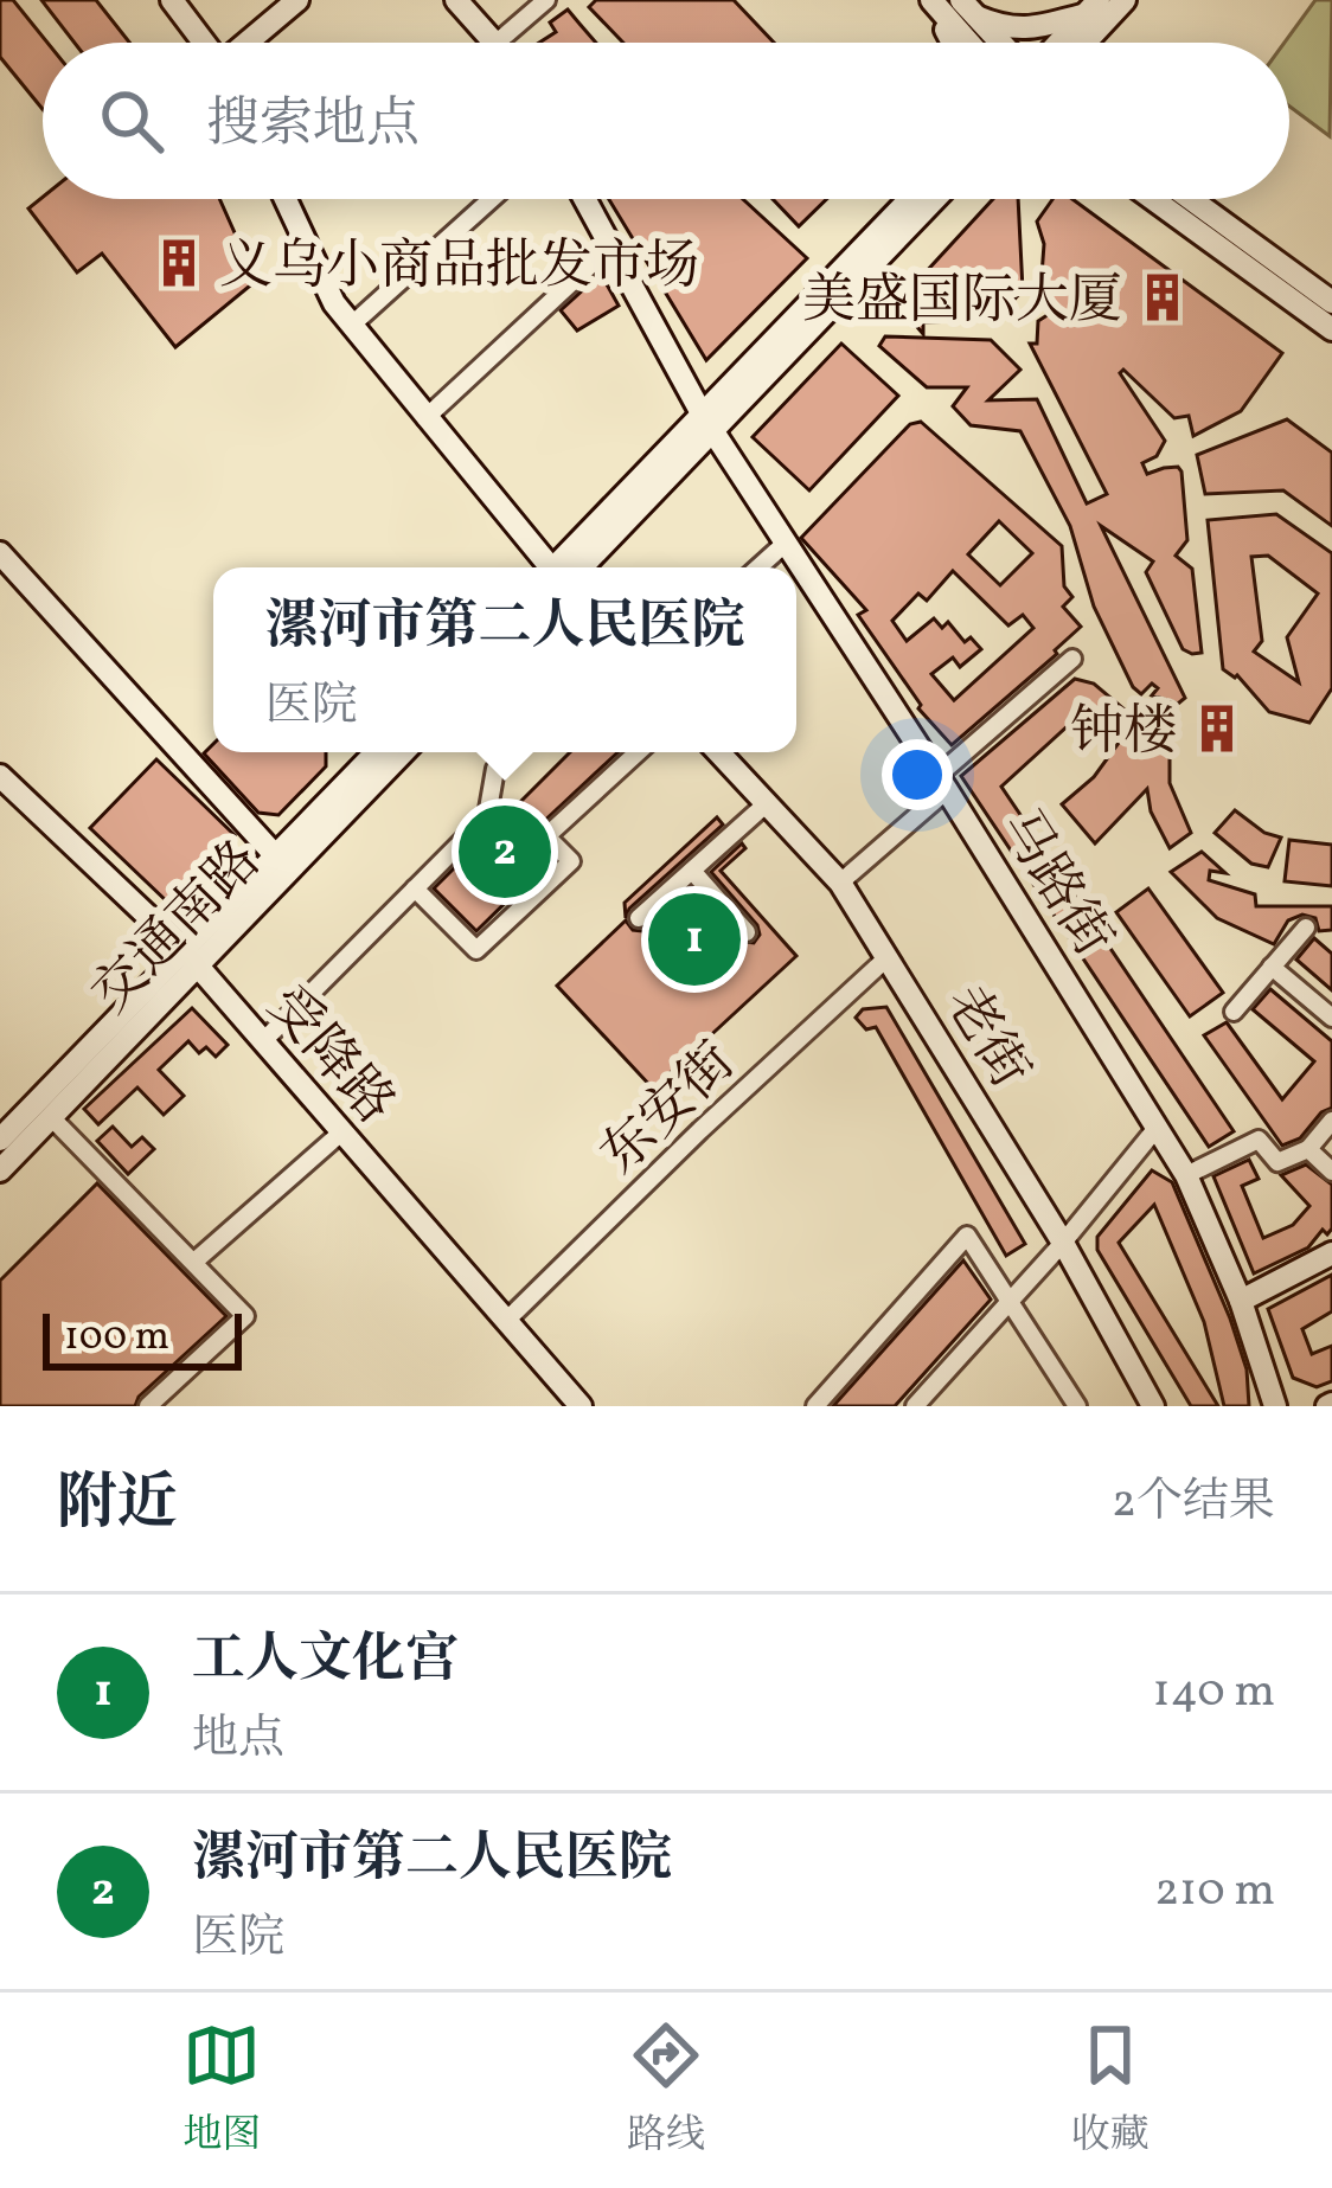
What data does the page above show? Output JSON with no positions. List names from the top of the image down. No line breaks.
{"streets":{"street":["马路街","交通南路","老街","受降路","东安街"]},"crossings":[["交通南路","受降路"],["老街","东安街"],["受降路","东安街"]],"places":{"building":["义乌小商品批发市场","美盛国际大厦","钟楼"]},"scale_bar":"100 m","page":{"search":"搜索地点","popup":["漯河市第二人民医院","医院"],"pins":["2","1"],"scale":"100 m","heading":["附近","2个结果"],"list":[{"mark":"1","name":"工人文化宫","note":"地点","value":"140 m"},{"mark":"2","name":"漯河市第二人民医院","note":"医院","value":"210 m"}],"nav":["地图","路线","收藏"]}}
